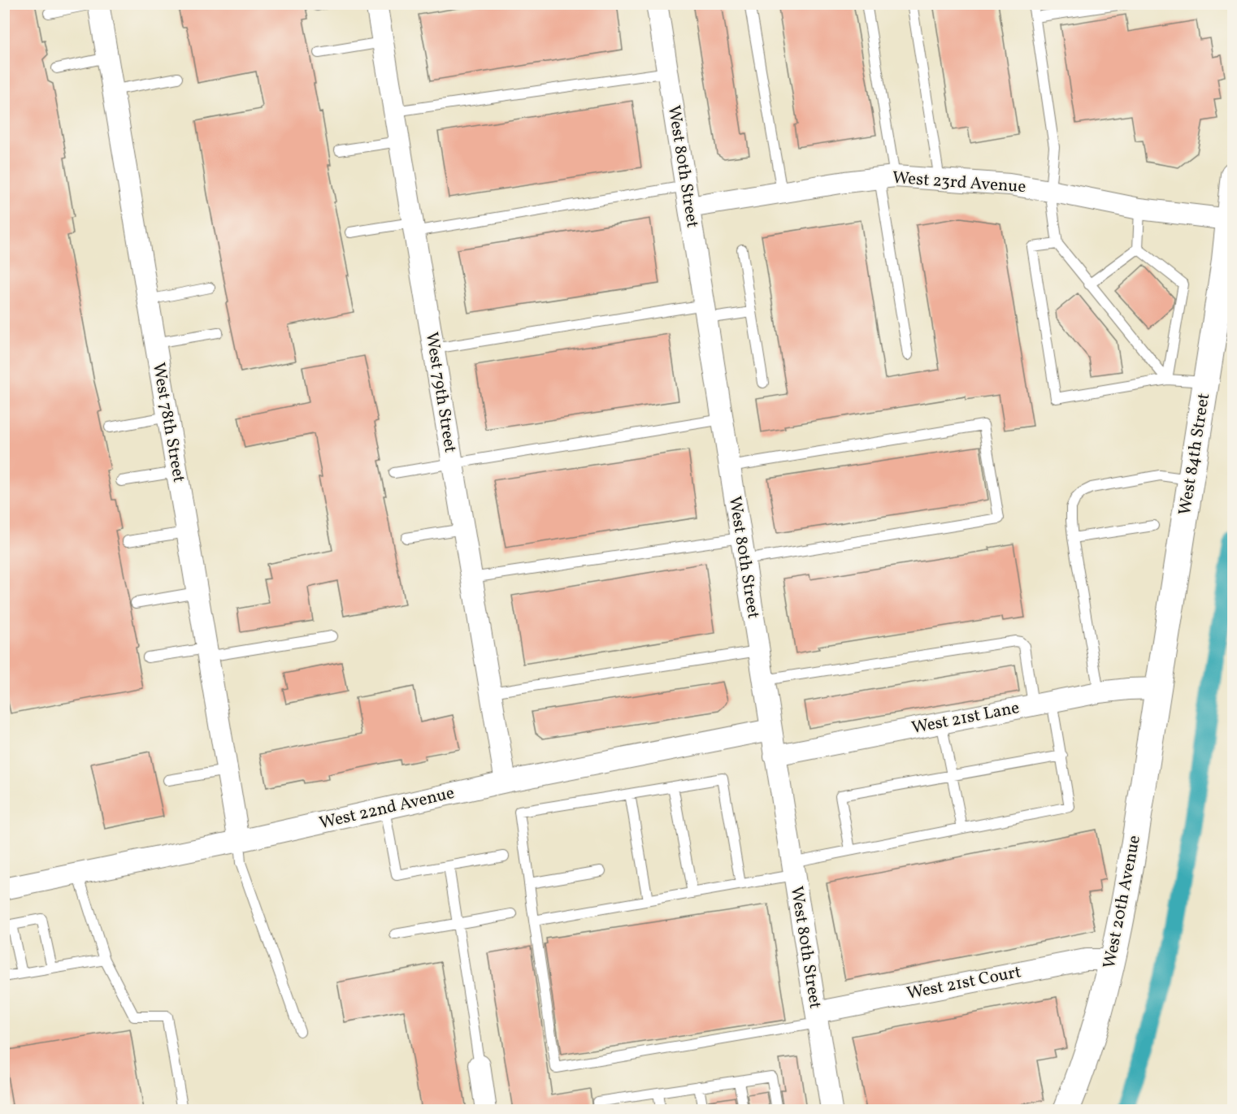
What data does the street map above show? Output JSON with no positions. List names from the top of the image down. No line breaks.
{"streets":{"street":["West 80th Street","West 23rd Avenue","West 79th Street","West 78th Street","West 84th Street","West 21st Lane","West 22nd Avenue","West 20th Avenue","West 21st Court"]},"crossings":[["West 80th Street","West 23rd Avenue"],["West 80th Street","West 21st Lane"],["West 80th Street","West 22nd Avenue"],["West 80th Street","West 21st Court"],["West 23rd Avenue","West 84th Street"],["West 79th Street","West 22nd Avenue"],["West 78th Street","West 22nd Avenue"],["West 84th Street","West 21st Lane"],["West 84th Street","West 20th Avenue"],["West 21st Lane","West 20th Avenue"],["West 20th Avenue","West 21st Court"]]}
